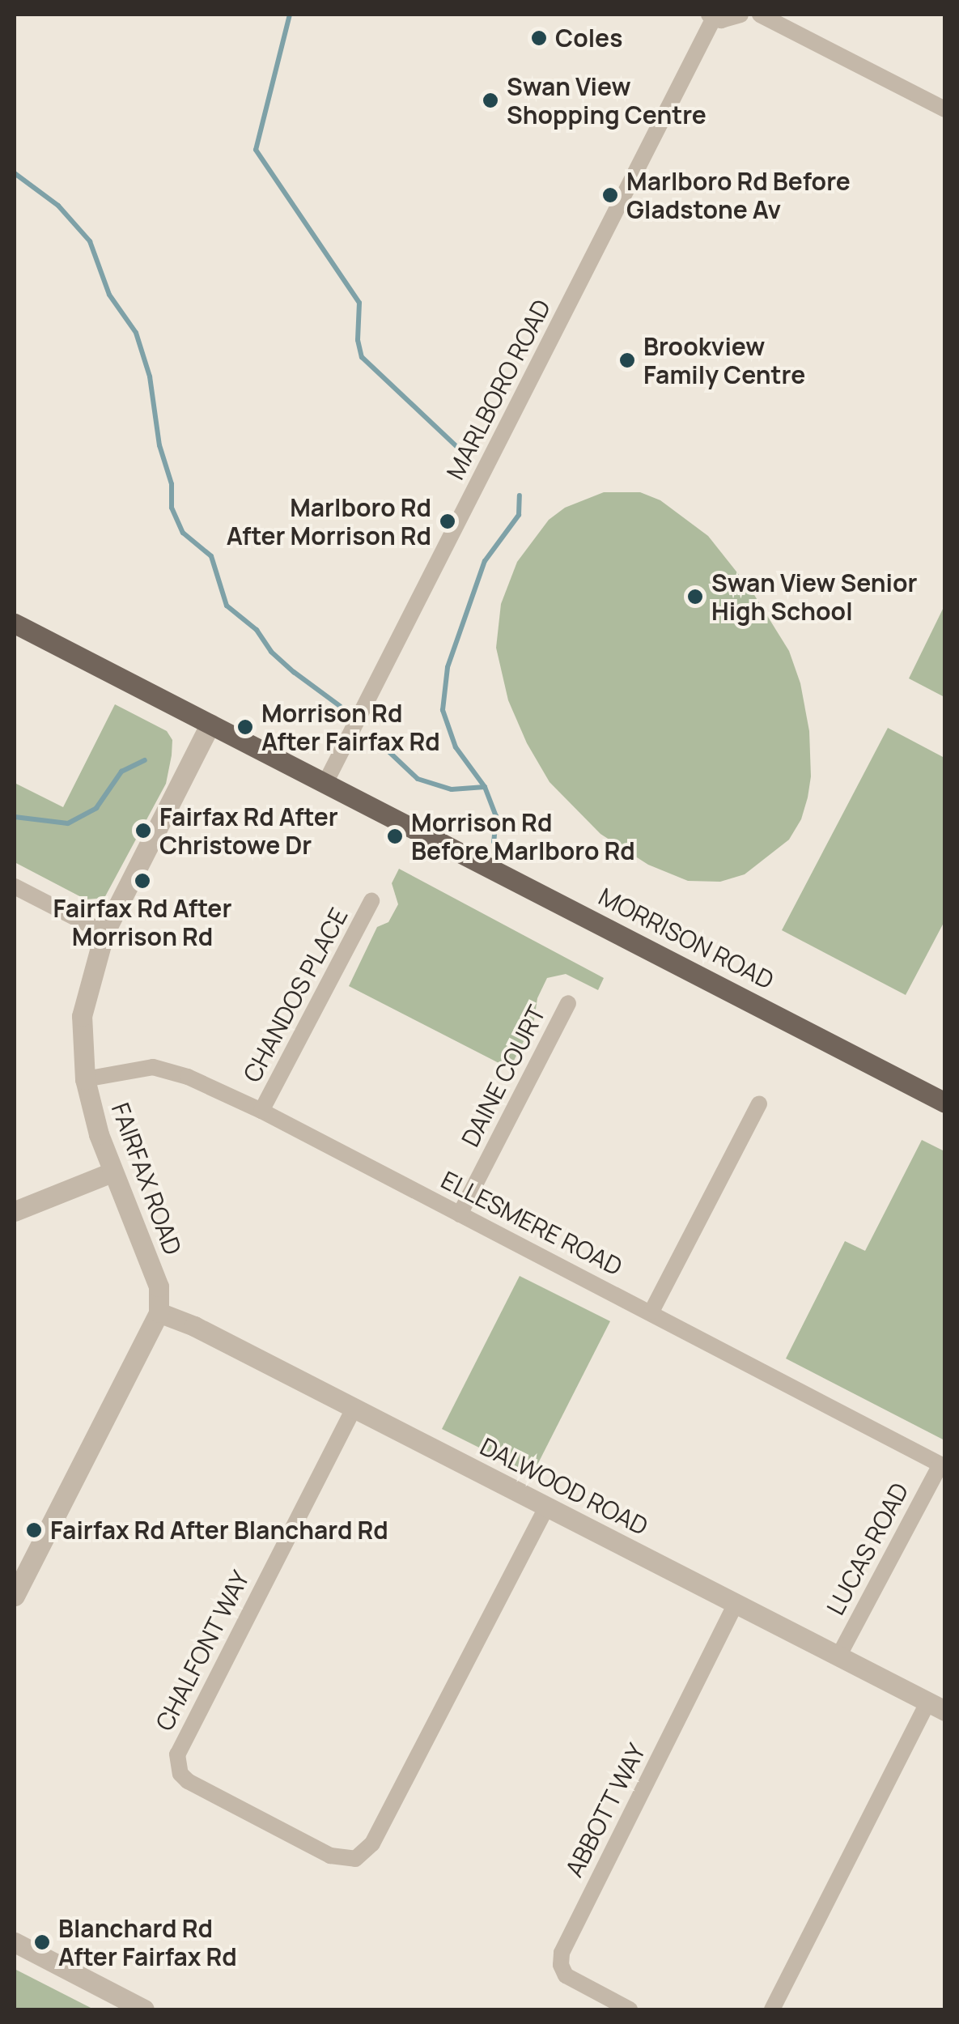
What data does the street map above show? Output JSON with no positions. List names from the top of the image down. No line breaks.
{"streets":{"main road":["MORRISON ROAD"],"street":["MARLBORO ROAD","CHANDOS PLACE","DAINE COURT","FAIRFAX ROAD","ELLESMERE ROAD","DALWOOD ROAD","LUCAS ROAD","CHALFONT WAY","ABBOTT WAY"]},"crossings":[["MARLBORO ROAD","MORRISON ROAD"],["MORRISON ROAD","FAIRFAX ROAD"],["CHANDOS PLACE","ELLESMERE ROAD"],["DAINE COURT","ELLESMERE ROAD"],["FAIRFAX ROAD","ELLESMERE ROAD"],["FAIRFAX ROAD","DALWOOD ROAD"],["ELLESMERE ROAD","LUCAS ROAD"],["DALWOOD ROAD","LUCAS ROAD"],["DALWOOD ROAD","CHALFONT WAY"],["DALWOOD ROAD","ABBOTT WAY"]],"places":["Coles","Swan View Shopping Centre","Marlboro Rd Before Gladstone Av","Brookview Family Centre","Marlboro Rd After Morrison Rd","Swan View Senior High School","Morrison Rd After Fairfax Rd","Fairfax Rd After Christowe Dr","Morrison Rd Before Marlboro Rd","Fairfax Rd After Morrison Rd","Fairfax Rd After Blanchard Rd","Blanchard Rd After Fairfax Rd"]}
